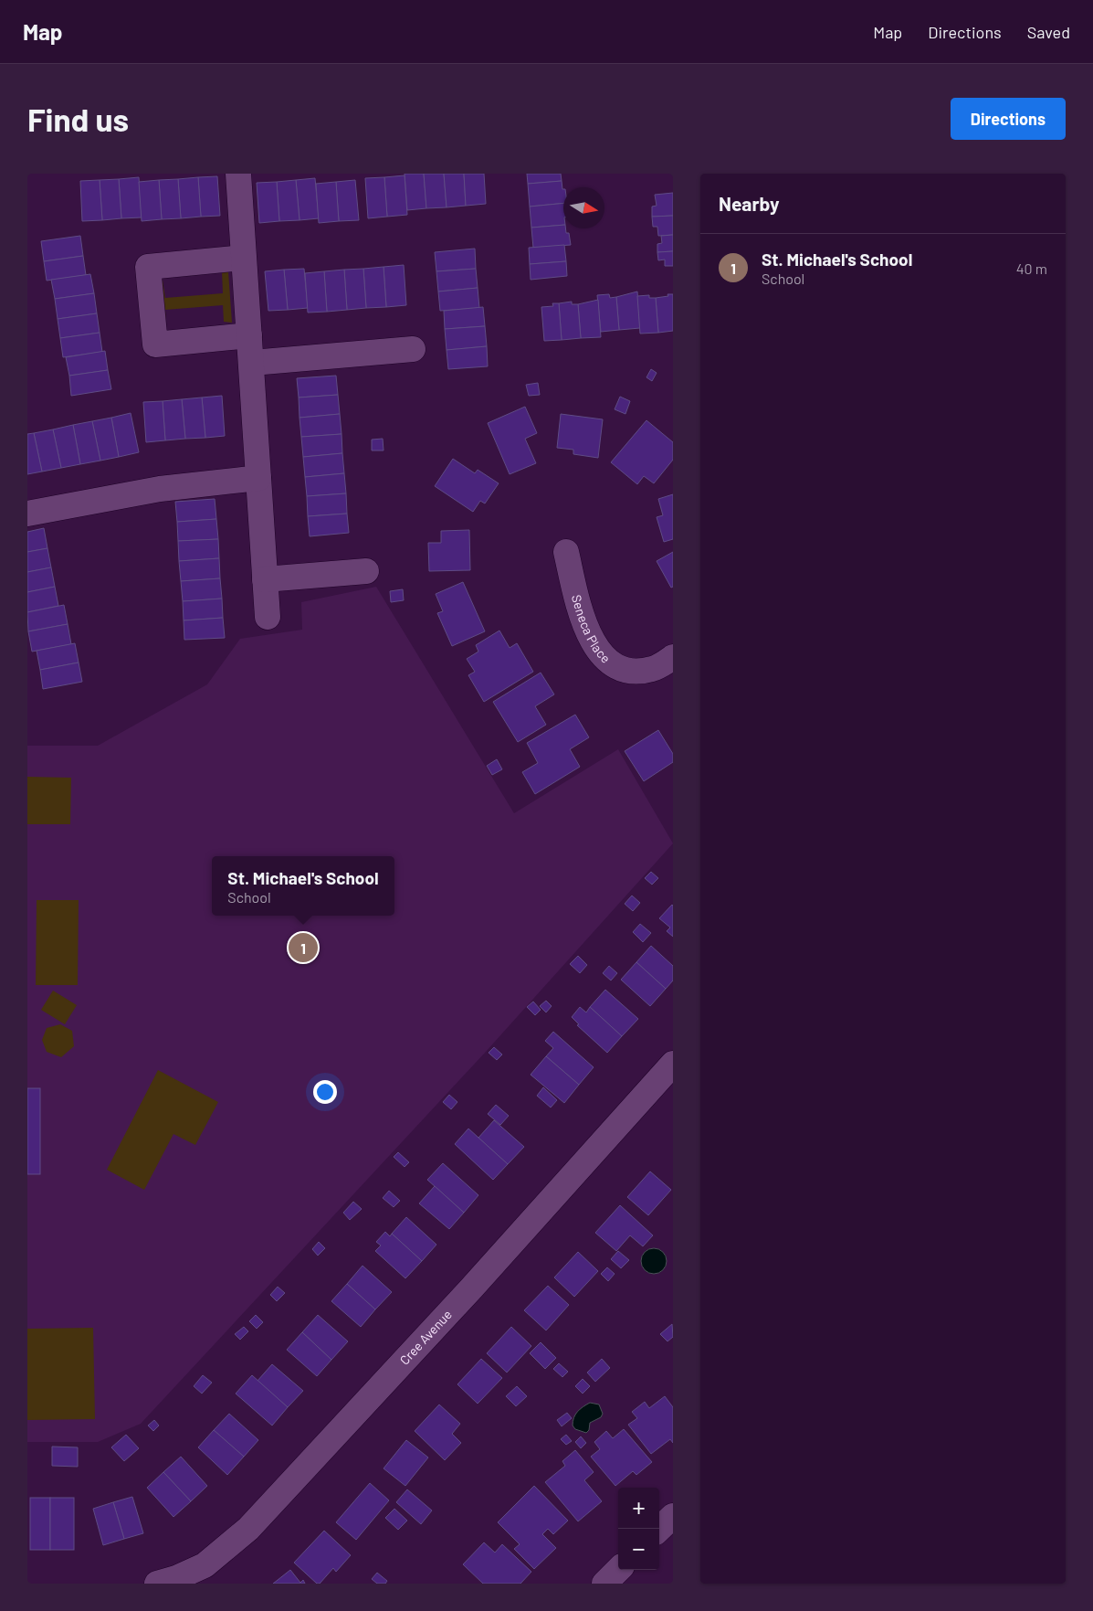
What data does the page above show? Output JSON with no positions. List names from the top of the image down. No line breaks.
{"streets":{"street":["Seneca Place","Cree Avenue"]},"north":"right","page":{"header":"Map","nav":["Map","Directions","Saved"],"buttons":"Directions","title":"Find us","heading":"Nearby","list":[{"mark":"1","name":"St. Michael's School","note":"School","value":"40 m"}],"popup":["St. Michael's School","School"],"pins":"1","map_buttons":["+","−"]}}
